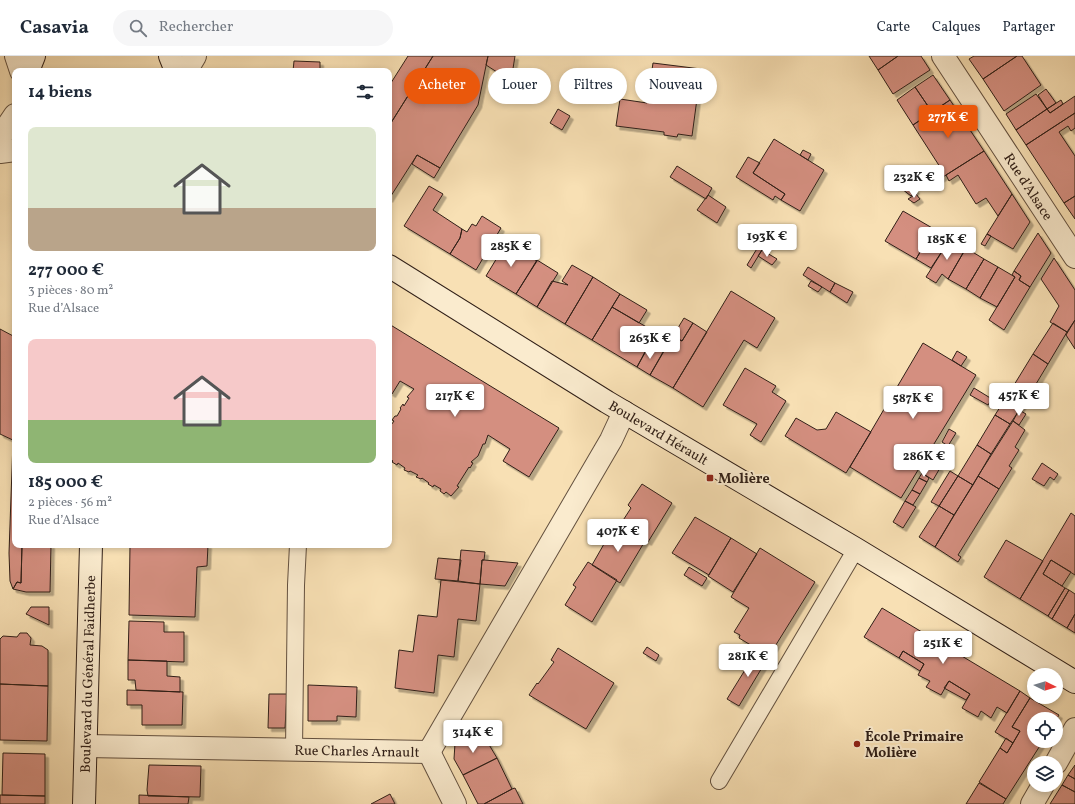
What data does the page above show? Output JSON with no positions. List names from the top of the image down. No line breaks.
{"streets":{"street":["Rue d’Alsace","Boulevard Hérault","Boulevard du Général Faidherbe","Rue Charles Arnault"]},"crossings":[["Boulevard Hérault","Rue Charles Arnault"],["Boulevard du Général Faidherbe","Rue Charles Arnault"]],"places":{"transit":["Molière"],"other":["École Primaire Molière"]},"north":"right","page":{"header":"Casavia","search":"Rechercher","nav":["Carte","Calques","Partager"],"chip":["Acheter","Louer","Filtres","Nouveau"],"heading":"14 biens","price":["277K €","232K €","193K €","185K €","285K €","263K €","457K €","217K €","587K €","286K €","407K €","251K €","281K €","314K €"],"list":[{"name":"277 000 €","note":"3 pièces · 80 m² · Rue d’Alsace"},{"name":"185 000 €","note":"2 pièces · 56 m² · Rue d’Alsace"}]}}
